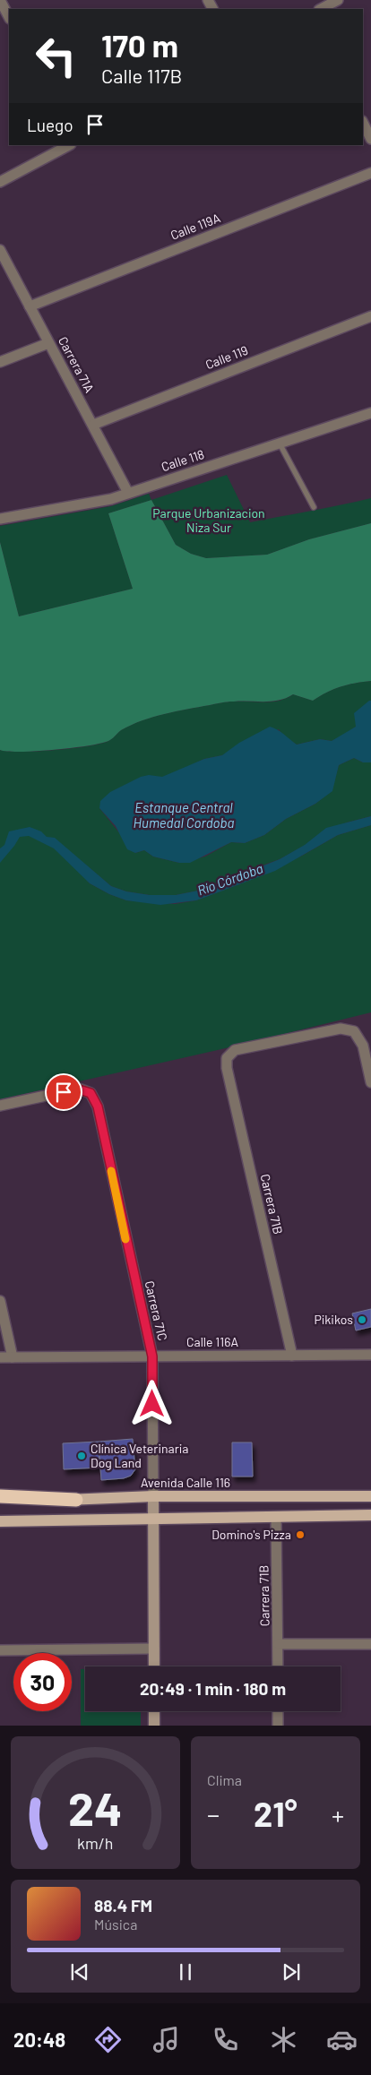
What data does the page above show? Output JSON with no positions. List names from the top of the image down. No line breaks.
{"streets":{"main road":["Avenida Calle 116"],"street":["Calle 119A","Calle 119","Carrera 71A","Calle 118","Carrera 71B","Carrera 71C","Calle 116A"]},"crossings":[["Calle 119A","Carrera 71A"],["Calle 119","Carrera 71A"],["Carrera 71A","Calle 118"],["Carrera 71B","Calle 116A"],["Carrera 71C","Calle 116A"],["Carrera 71C","Avenida Calle 116"]],"water":["Estanque Central Humedal Cordoba","Río Córdoba"],"parks":["Parque Urbanizacion Niza Sur"],"places":["Pikikos","Clínica Veterinaria Dog Land","Domino's Pizza"],"page":{"turn":["170 m","Calle 117B"],"then":"Luego","limit":"30","trip":"20:49 · 1 min · 180 m","tile":"Clima","heat":["−","21°","+"],"song":["88.4 FM","Música"],"tabs":"20:48","gauge":["24","km/h"]}}
